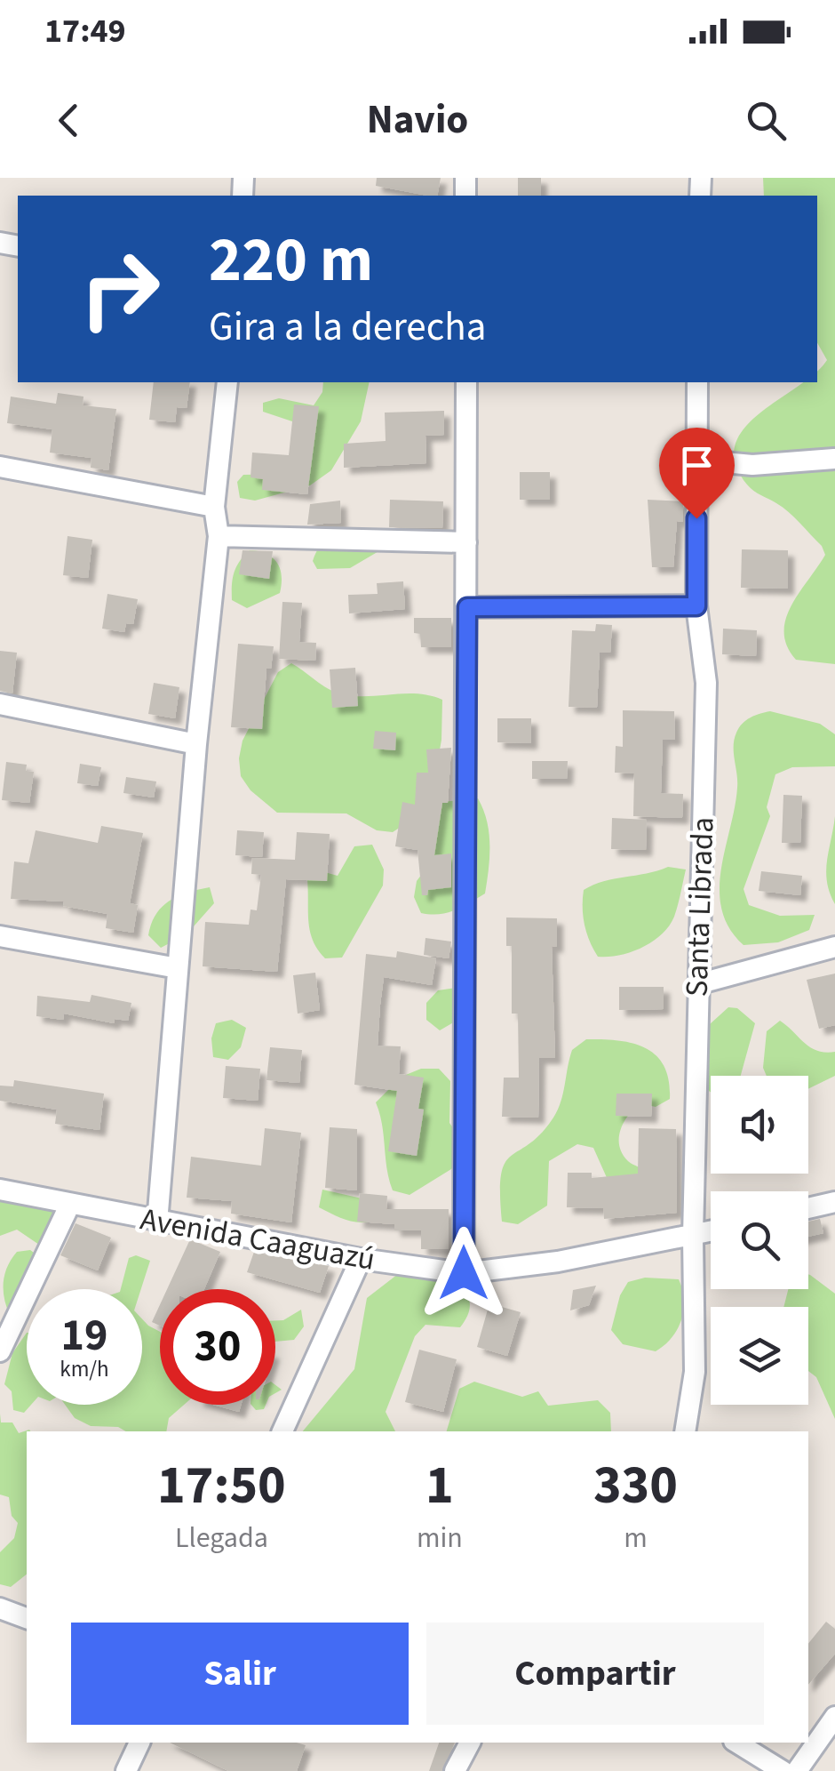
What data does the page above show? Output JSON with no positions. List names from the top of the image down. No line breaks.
{"streets":{"street":["Santa Librada","Avenida Caaguazú"]},"crossings":[["Santa Librada","Avenida Caaguazú"]],"page":{"status":"17:49","header":"Navio","turn":["220 m","Gira a la derecha"],"speed":"19 km/h","limit":"30","eta":["17:50","Llegada","1","min","330","m"],"buttons":["Salir","Compartir"]}}
